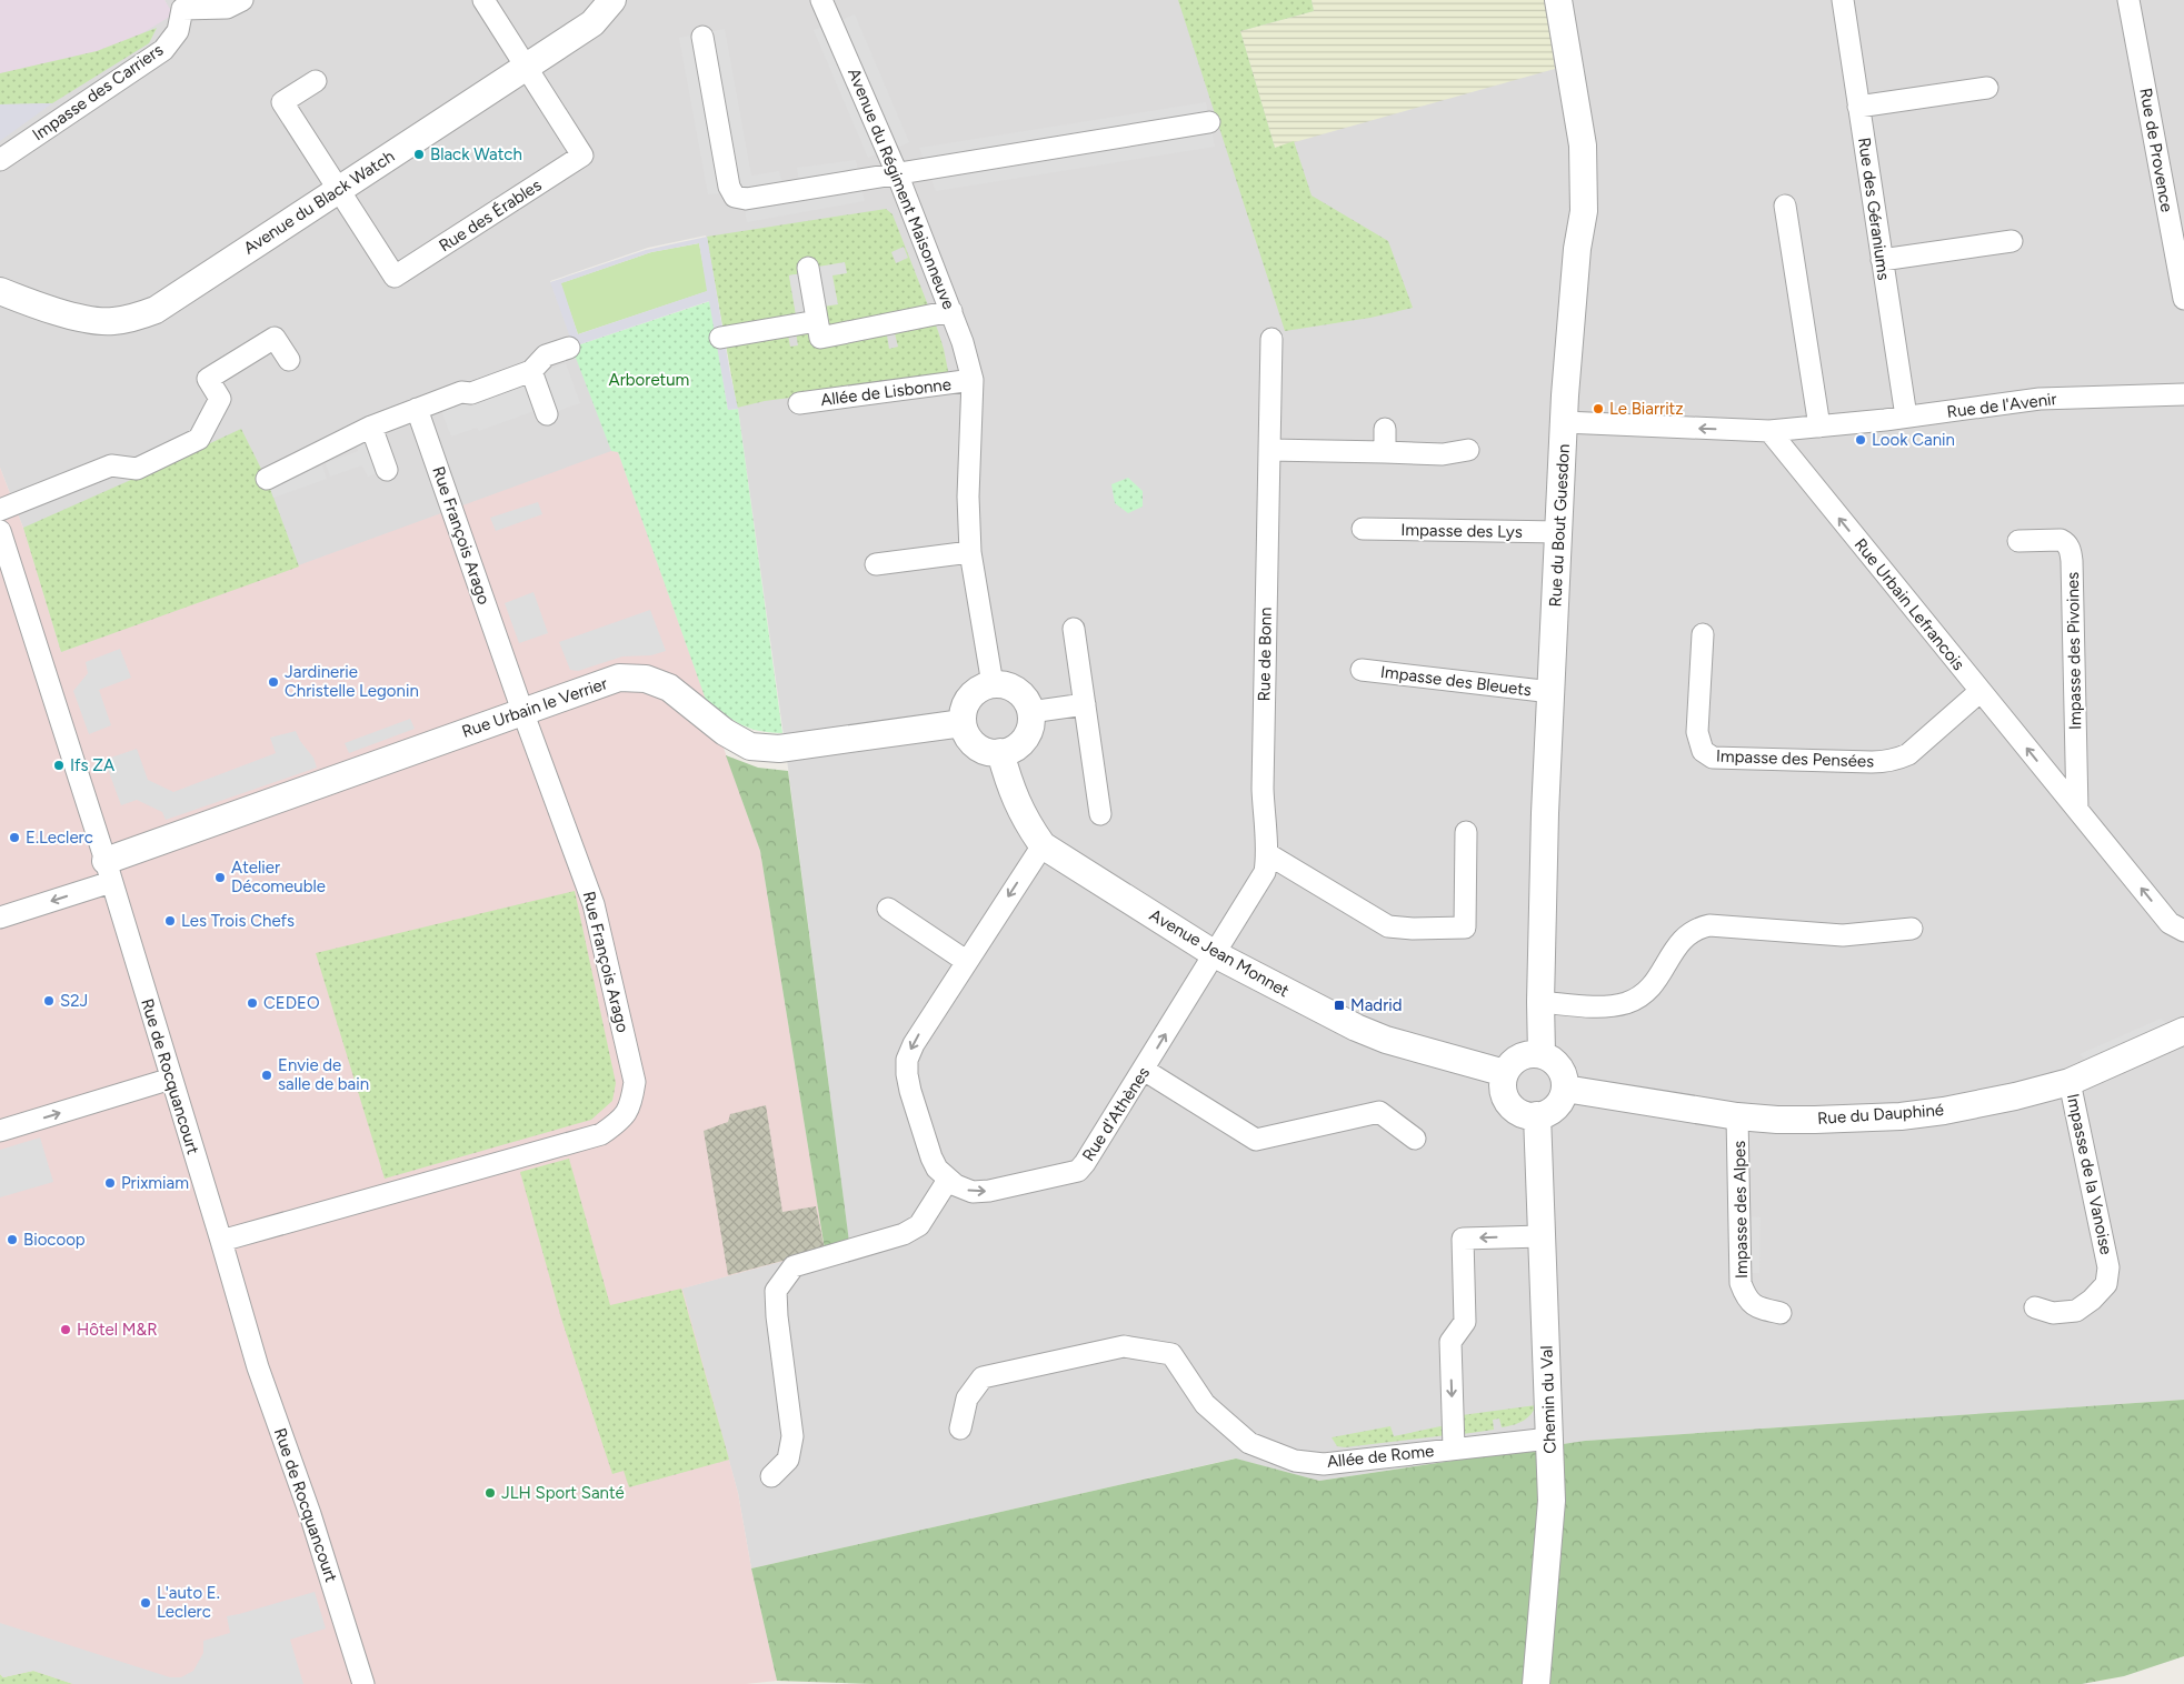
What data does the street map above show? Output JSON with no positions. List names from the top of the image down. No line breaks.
{"streets":{"street":["Impasse des Carriers","Rue de Provence","Avenue du Régiment Maisonneuve","Avenue du Black Watch","Rue des Géraniums","Rue des Érables","Allée de Lisbonne","Rue de l'Avenir","Rue du Bout Guesdon","Impasse des Lys","Rue François Arago","Rue Urbain Lefrancois","Impasse des Pivoines","Rue de Bonn","Impasse des Bleuets","Rue Urbain le Verrier","Impasse des Pensées","Avenue Jean Monnet","Rue de Rocquancourt","Rue d'Athènes","Rue du Dauphiné","Impasse de la Vanoise","Impasse des Alpes","Chemin du Val","Allée de Rome"]},"crossings":[["Avenue du Régiment Maisonneuve","Allée de Lisbonne"],["Avenue du Black Watch","Rue des Érables"],["Rue des Géraniums","Rue de l'Avenir"],["Rue de l'Avenir","Rue Urbain Lefrancois"],["Rue du Bout Guesdon","Impasse des Lys"],["Rue du Bout Guesdon","Impasse des Bleuets"],["Rue du Bout Guesdon","Avenue Jean Monnet"],["Rue du Bout Guesdon","Rue du Dauphiné"],["Rue du Bout Guesdon","Chemin du Val"],["Rue François Arago","Rue Urbain le Verrier"],["Rue François Arago","Rue de Rocquancourt"],["Rue Urbain Lefrancois","Impasse des Pivoines"],["Rue Urbain Lefrancois","Impasse des Pensées"],["Rue de Bonn","Avenue Jean Monnet"],["Rue de Bonn","Rue d'Athènes"],["Rue Urbain le Verrier","Avenue Jean Monnet"],["Rue Urbain le Verrier","Rue de Rocquancourt"],["Avenue Jean Monnet","Rue d'Athènes"],["Avenue Jean Monnet","Rue du Dauphiné"],["Avenue Jean Monnet","Chemin du Val"],["Rue du Dauphiné","Impasse de la Vanoise"],["Rue du Dauphiné","Impasse des Alpes"],["Rue du Dauphiné","Chemin du Val"],["Chemin du Val","Allée de Rome"]],"one_way":["Rue Urbain Lefrancois"],"parks":["Arboretum"],"places":{"other":["Black Watch","Le Biarritz","Look Canin","Jardinerie Christelle Legonin","Ifs ZA","E.Leclerc","Atelier Décomeuble","Les Trois Chefs","S2J","CEDEO","Envie de salle de bain","Prixmiam","Biocoop","Hôtel M&R","JLH Sport Santé","L'auto E. Leclerc"],"transit":["Madrid"]}}
